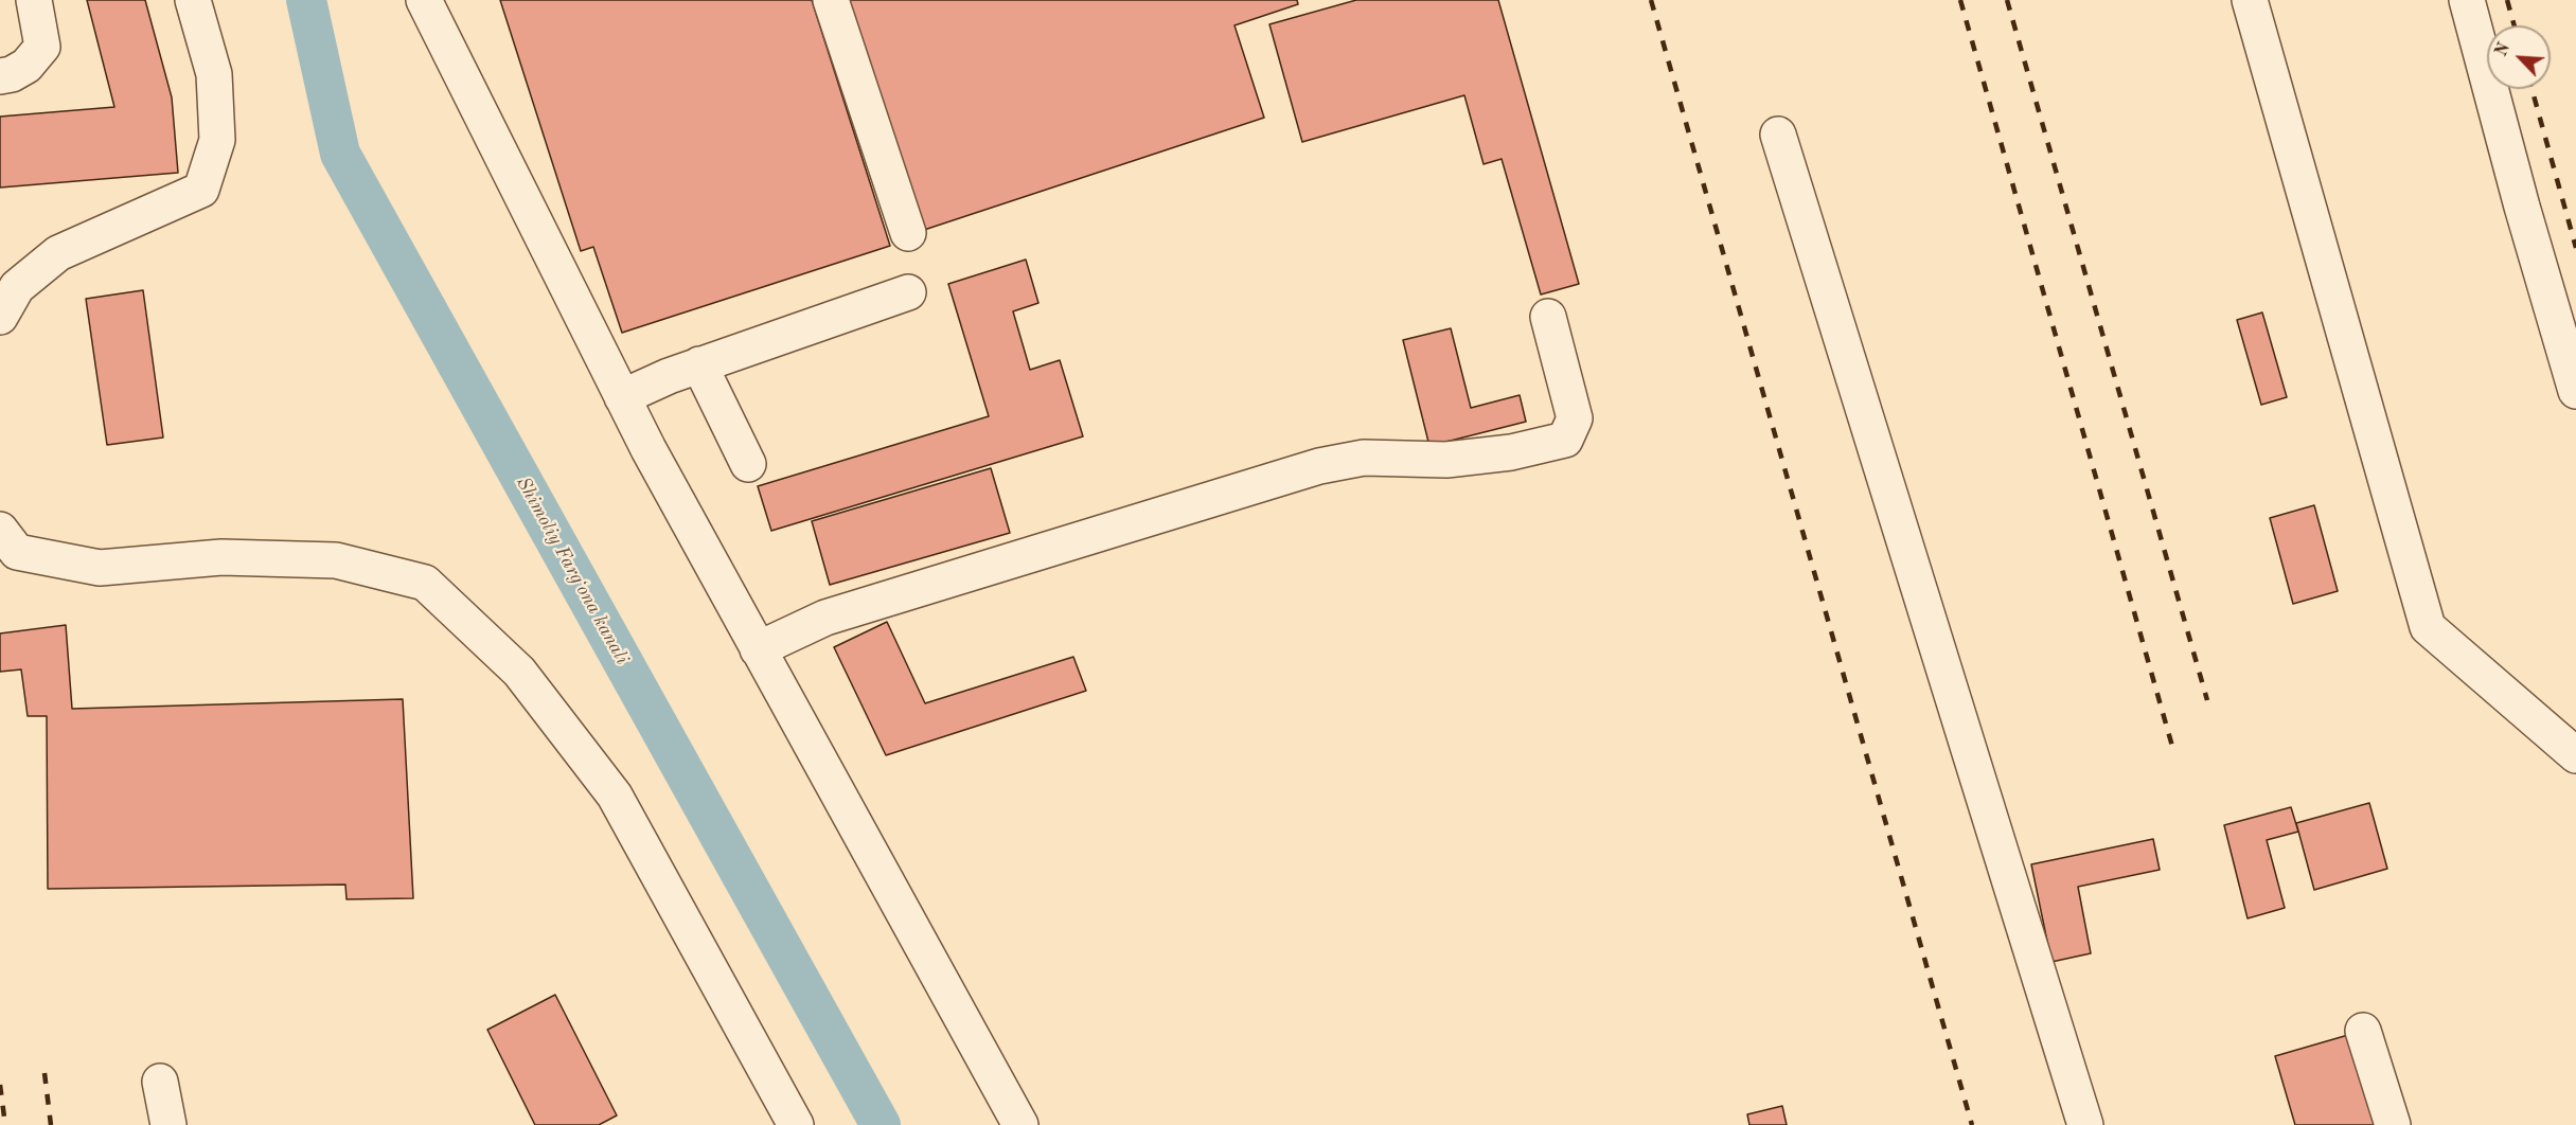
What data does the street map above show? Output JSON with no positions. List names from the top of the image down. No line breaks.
{"water":["Shimoliy Fargʻona kanali"],"north":"top left"}
